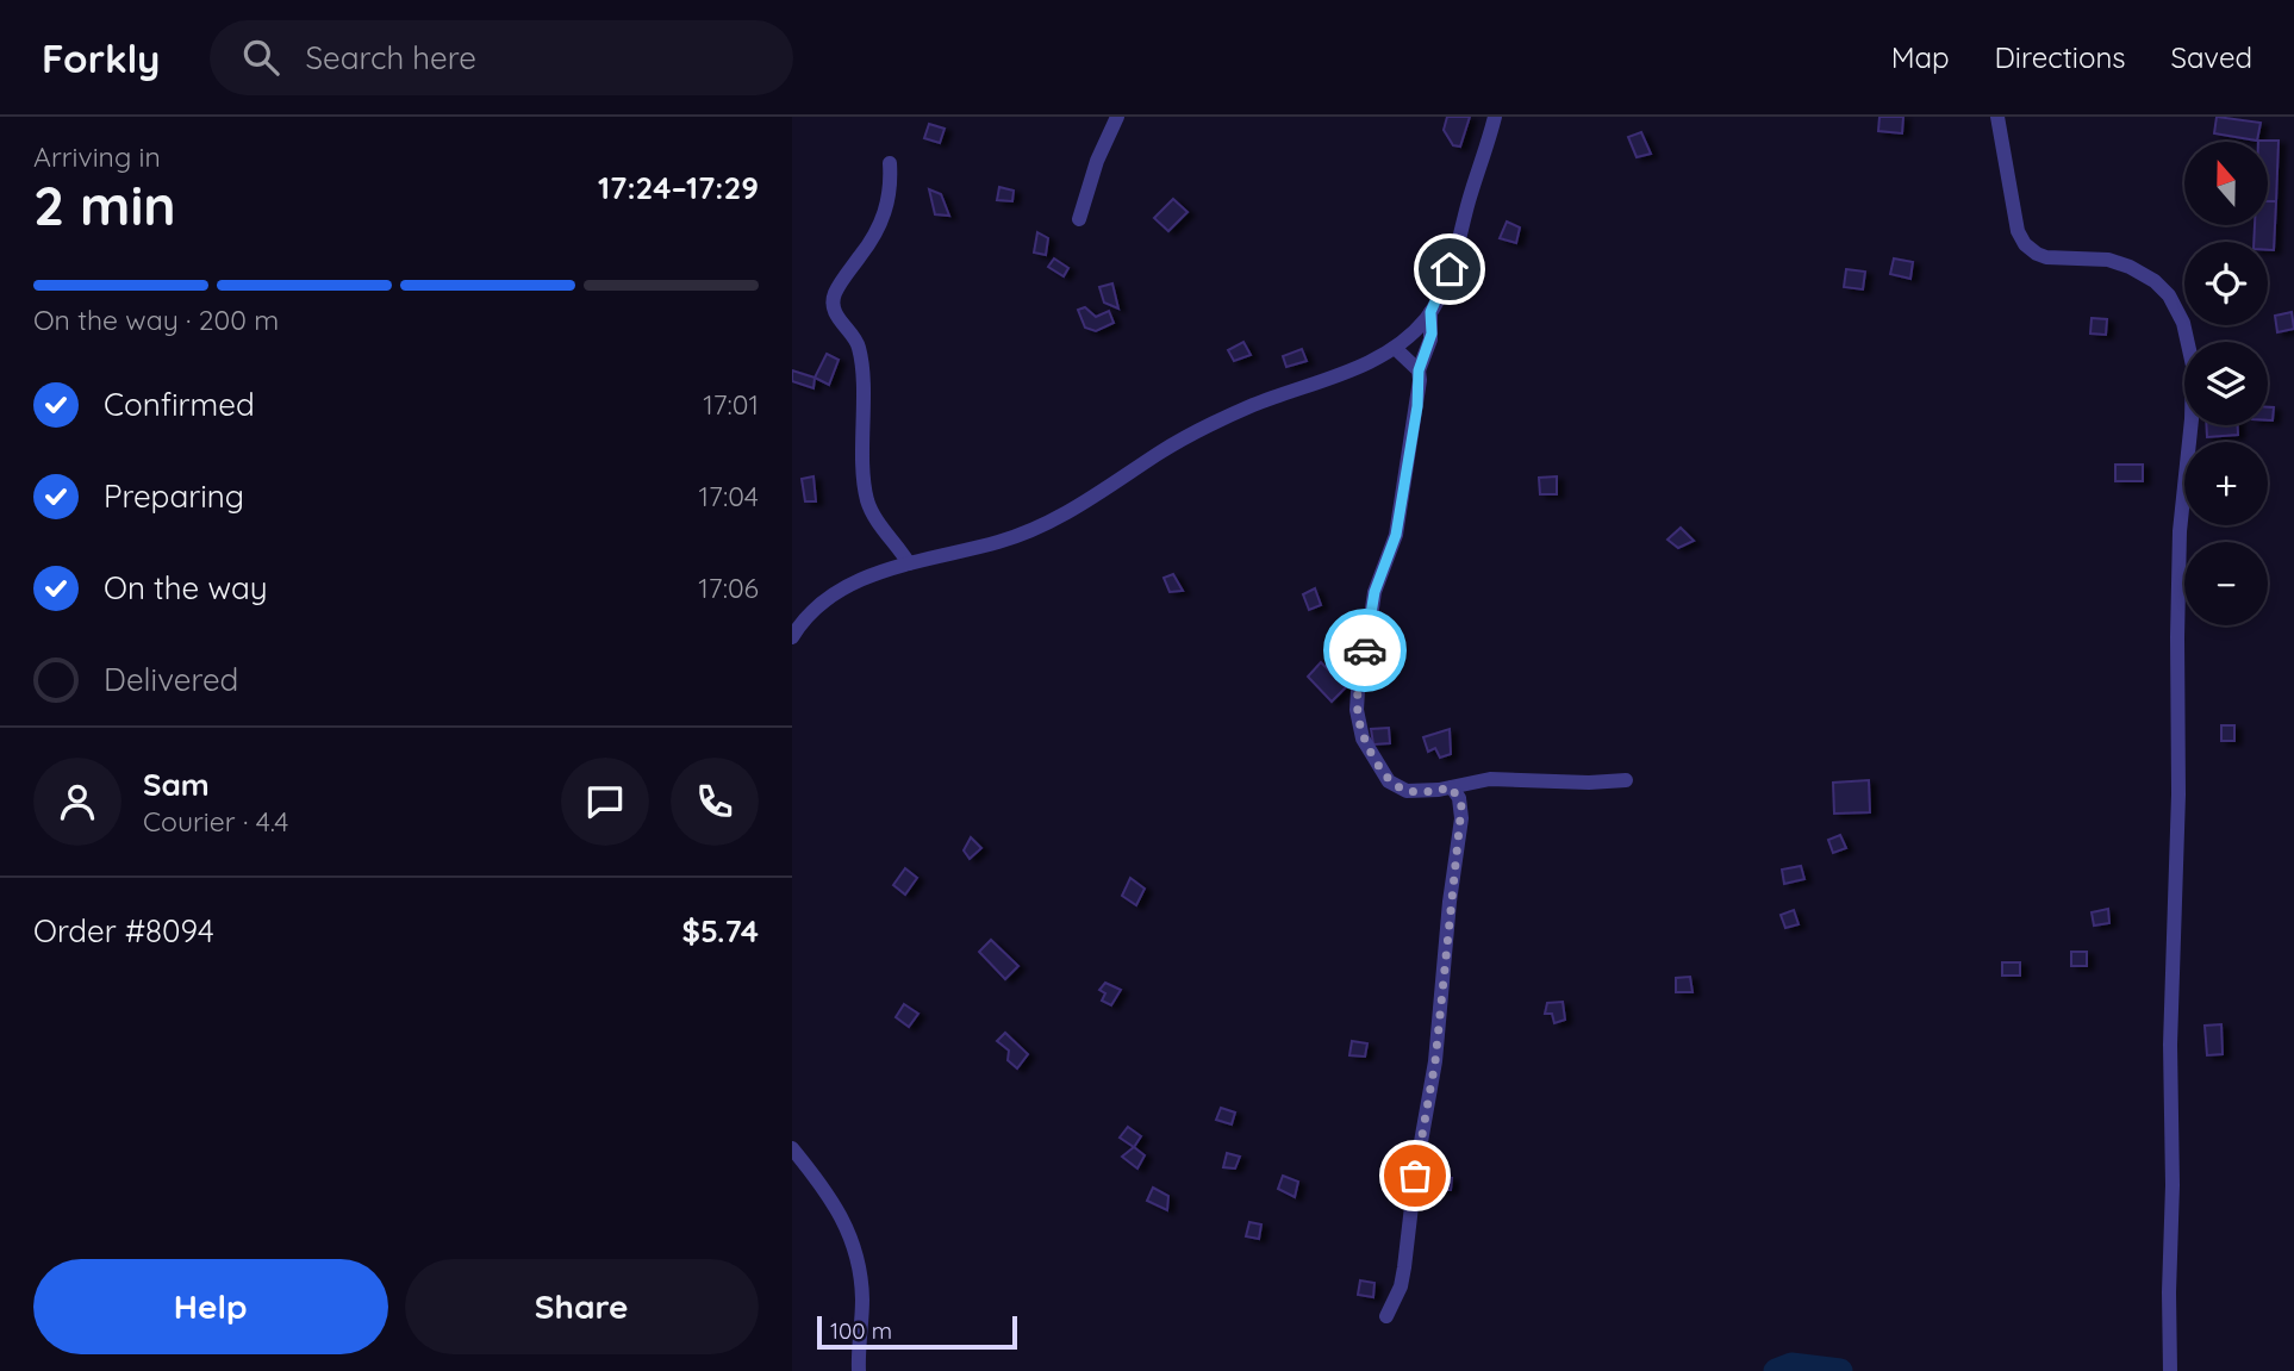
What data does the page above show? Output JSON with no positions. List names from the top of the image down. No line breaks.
{"scale_bar":"100 m","north":"top","page":{"header":"Forkly","search":"Search here","nav":["Map","Directions","Saved"],"heading":["2 min","Arriving in","17:24–17:29"],"panel":["Sam","Courier · 4.4","Order #8094","$5.74"],"map_buttons":["+","−"],"bar":"On the way · 200 m","list":[["Confirmed","17:01"],["Preparing","17:04"],["On the way","17:06"],"Delivered"],"buttons":["Help","Share"],"scale":"100 m"}}
